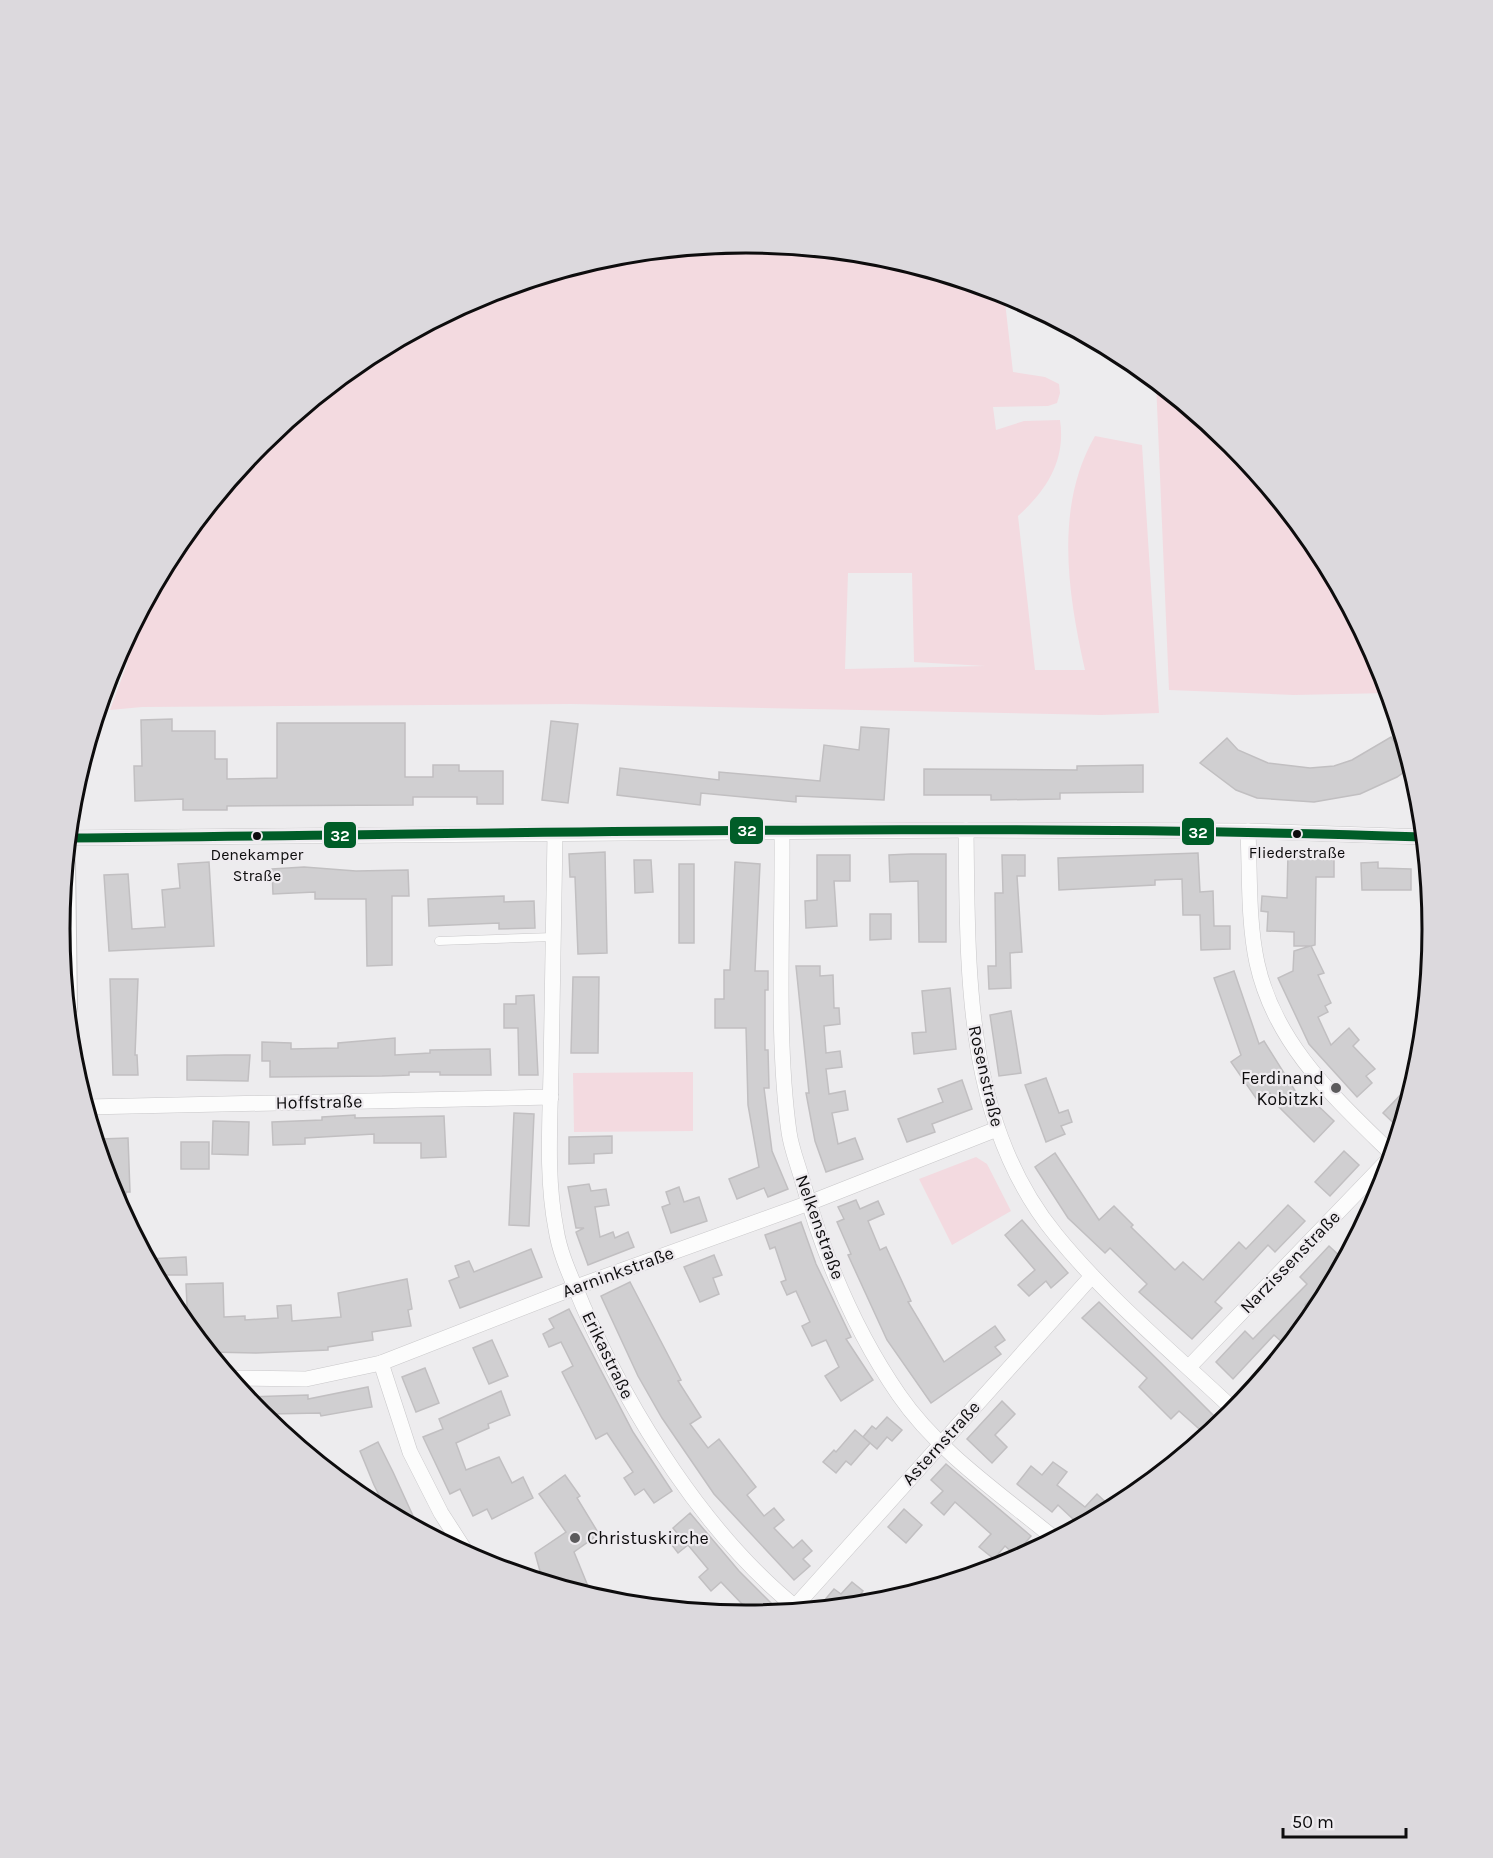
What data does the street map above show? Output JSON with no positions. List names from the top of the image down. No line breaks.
{"streets":{"street":["Rosenstraße","Hoffstraße","Nelkenstraße","Narzissenstraße","Aarninkstraße","Erikastraße","Asternstraße"]},"crossings":[["Rosenstraße","Narzissenstraße"],["Rosenstraße","Aarninkstraße"],["Rosenstraße","Asternstraße"],["Hoffstraße","Erikastraße"],["Nelkenstraße","Aarninkstraße"],["Nelkenstraße","Asternstraße"],["Aarninkstraße","Erikastraße"]],"places":["Fliederstraße","Denekamper Straße","Ferdinand Kobitzki","Christuskirche"],"lines":["transit line 32"],"scale_bar":"50 m"}
